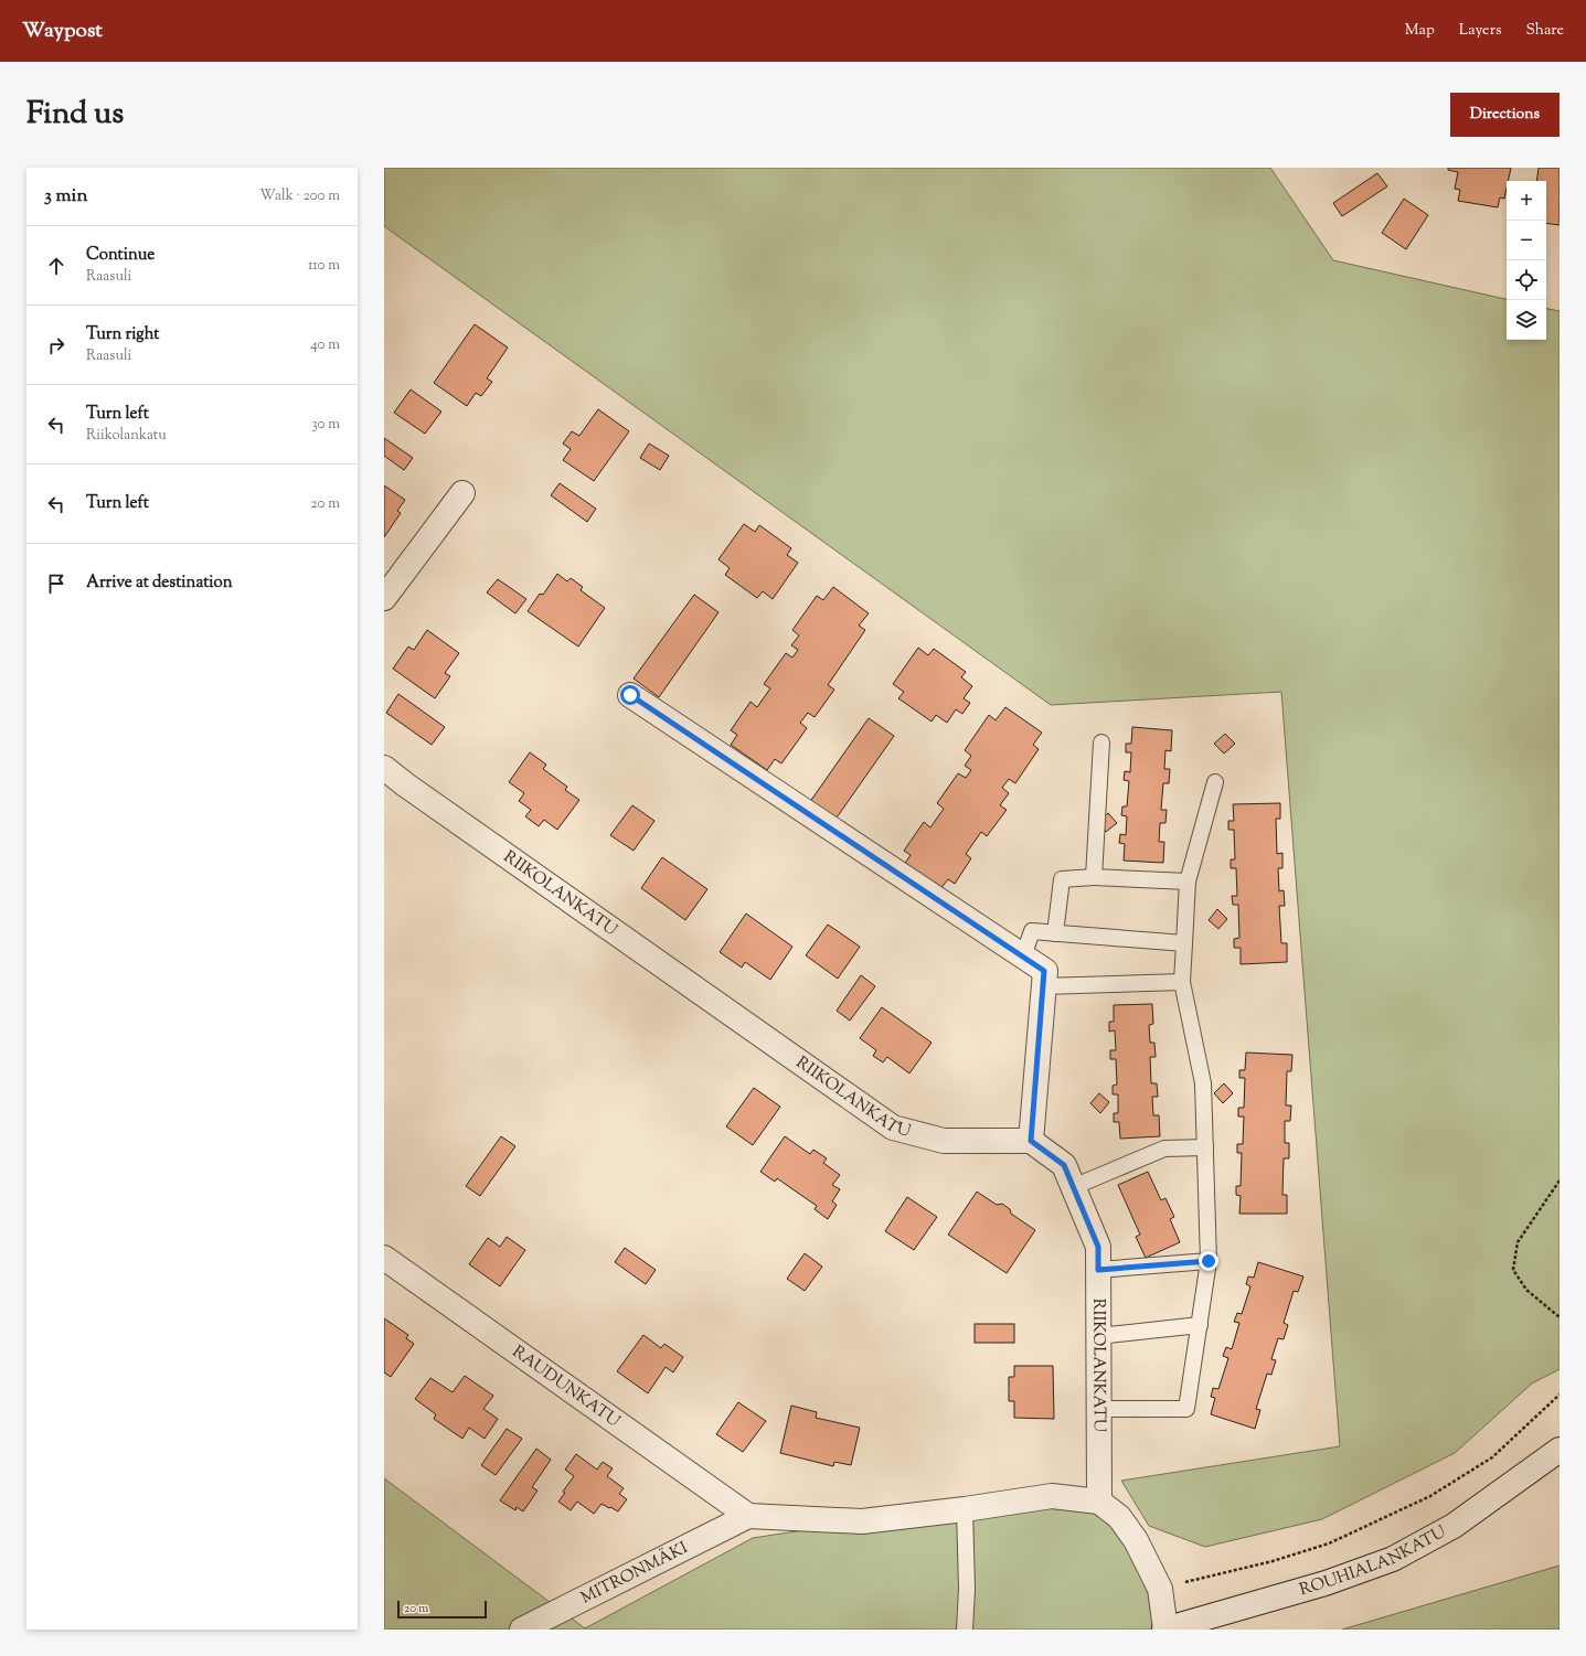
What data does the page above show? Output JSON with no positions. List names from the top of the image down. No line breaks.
{"streets":{"street":["RIIKOLANKATU","RAUDUNKATU","ROUHIALANKATU","MITRONMÄKI"]},"crossings":[["RAUDUNKATU","MITRONMÄKI"]],"scale_bar":"20 m","page":{"header":"Waypost","nav":["Map","Layers","Share"],"title":"Find us","buttons":"Directions","heading":["3 min","Walk · 200 m"],"map_buttons":["+","−"],"list":[["Continue","Raasuli","110 m"],["Turn right","Raasuli","40 m"],["Turn left","Riikolankatu","30 m"],["Turn left","20 m"],"Arrive at destination"],"scale":"20 m"}}
